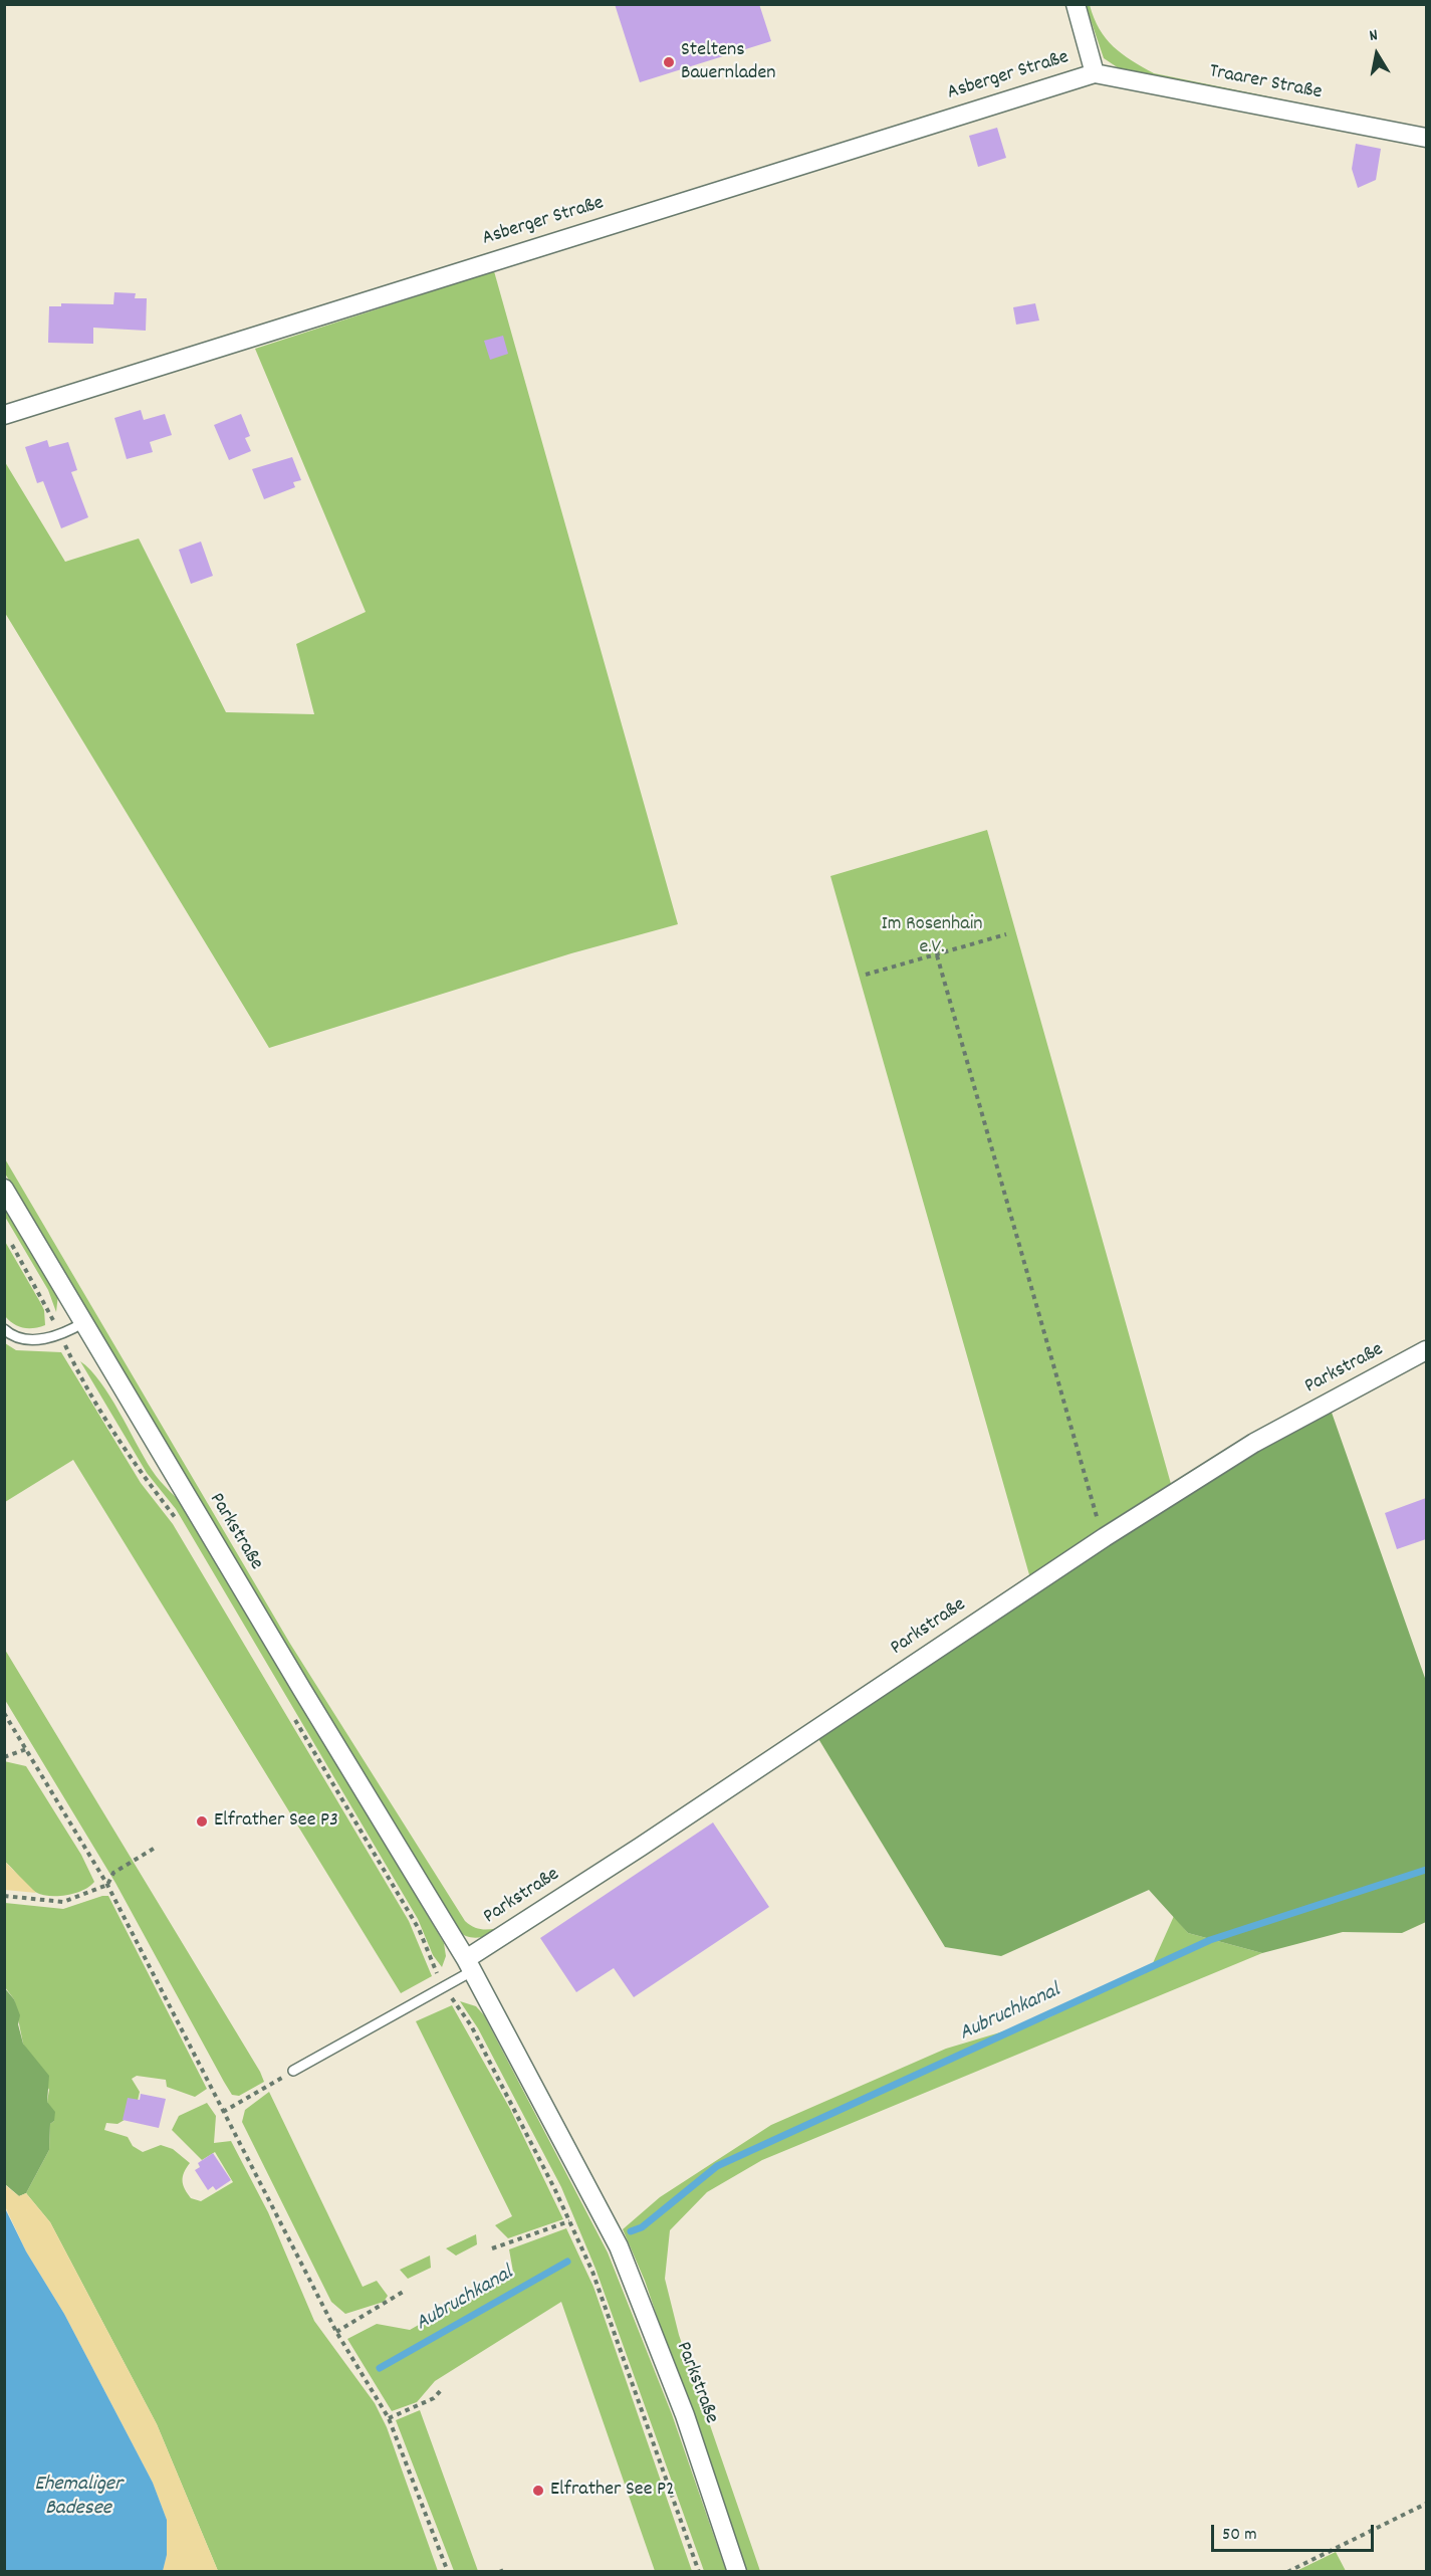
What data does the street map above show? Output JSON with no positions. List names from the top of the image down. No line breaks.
{"streets":{"street":["Asberger Straße","Traarer Straße","Parkstraße"]},"crossings":[["Asberger Straße","Traarer Straße"]],"water":["Aubruchkanal","Ehemaliger Badesee"],"parks":["Im Rosenhain e.V."],"places":["Steltens Bauernladen","Elfrather See P3","Elfrather See P2"],"scale_bar":"50 m","north":"top"}
